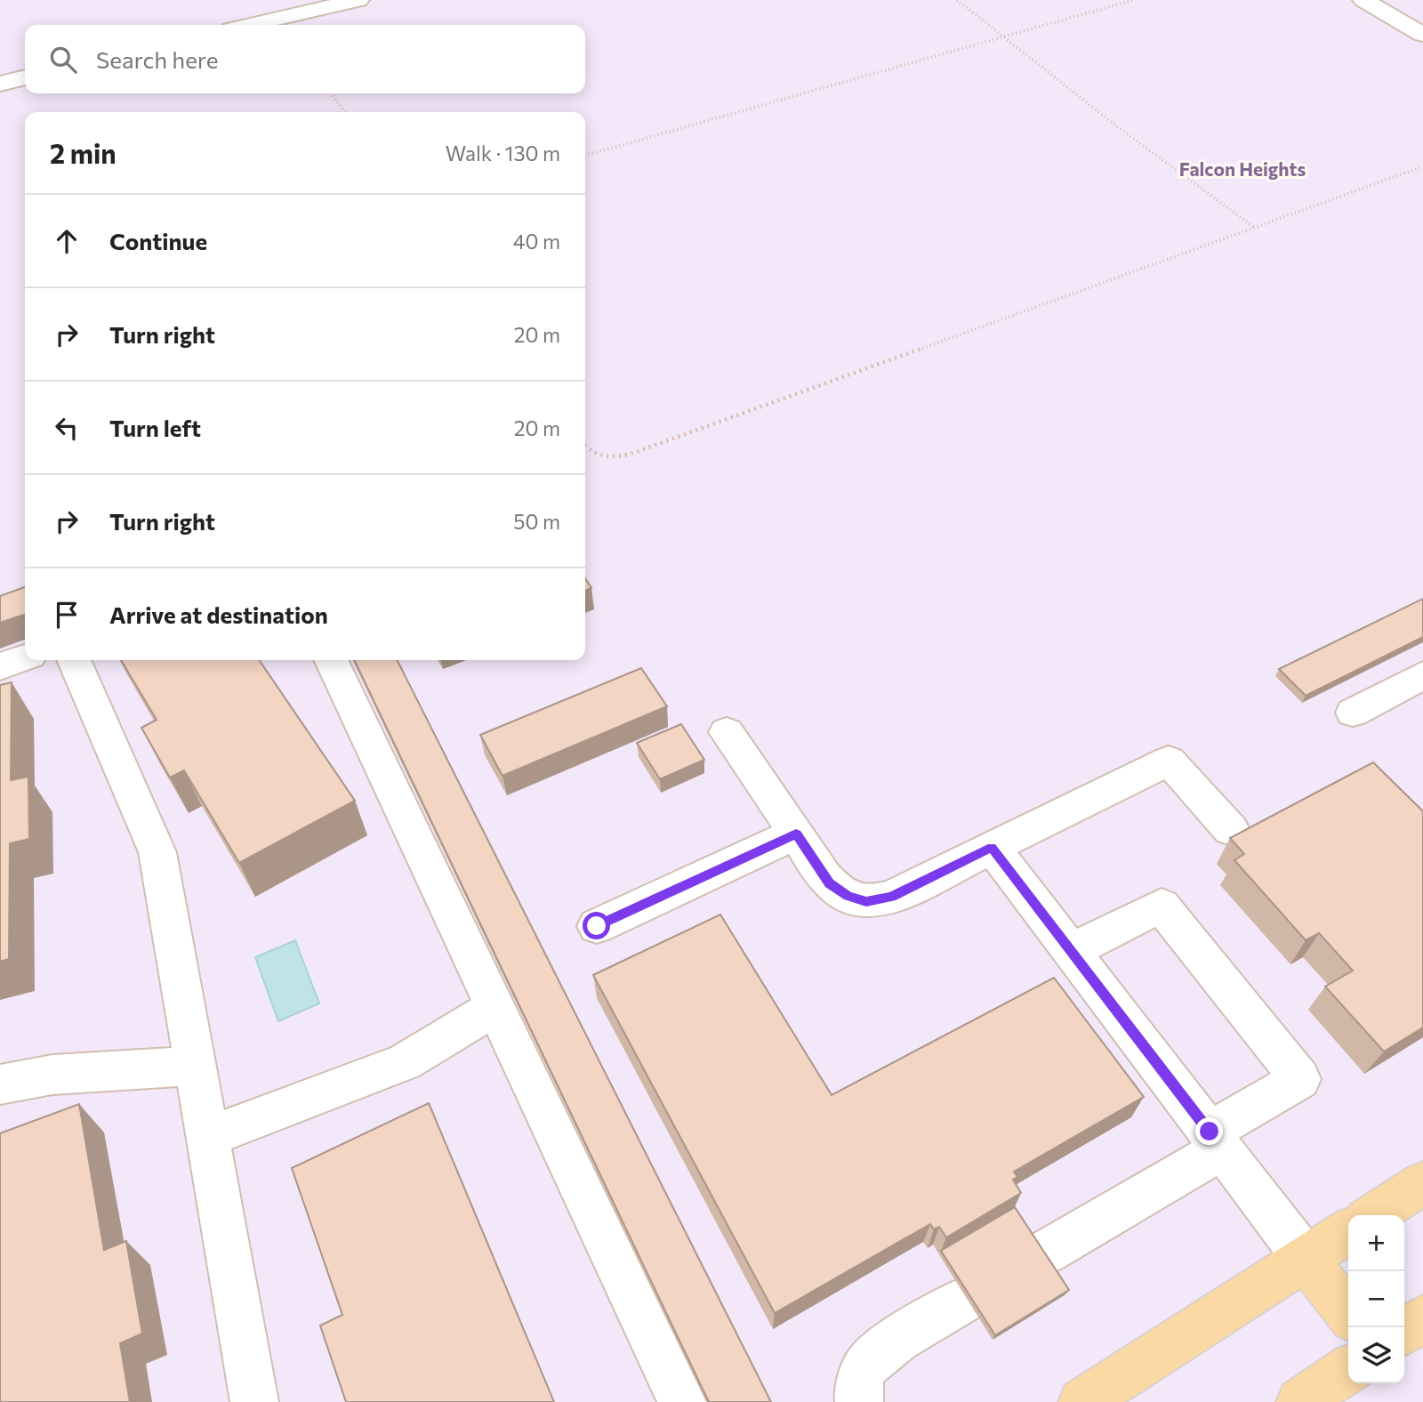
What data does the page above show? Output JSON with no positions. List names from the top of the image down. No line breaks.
{"districts":["Falcon Heights"],"page":{"search":"Search here","heading":["2 min","Walk · 130 m"],"list":[["Continue","40 m"],["Turn right","20 m"],["Turn left","20 m"],["Turn right","50 m"],"Arrive at destination"],"map_buttons":["+","−"]}}
